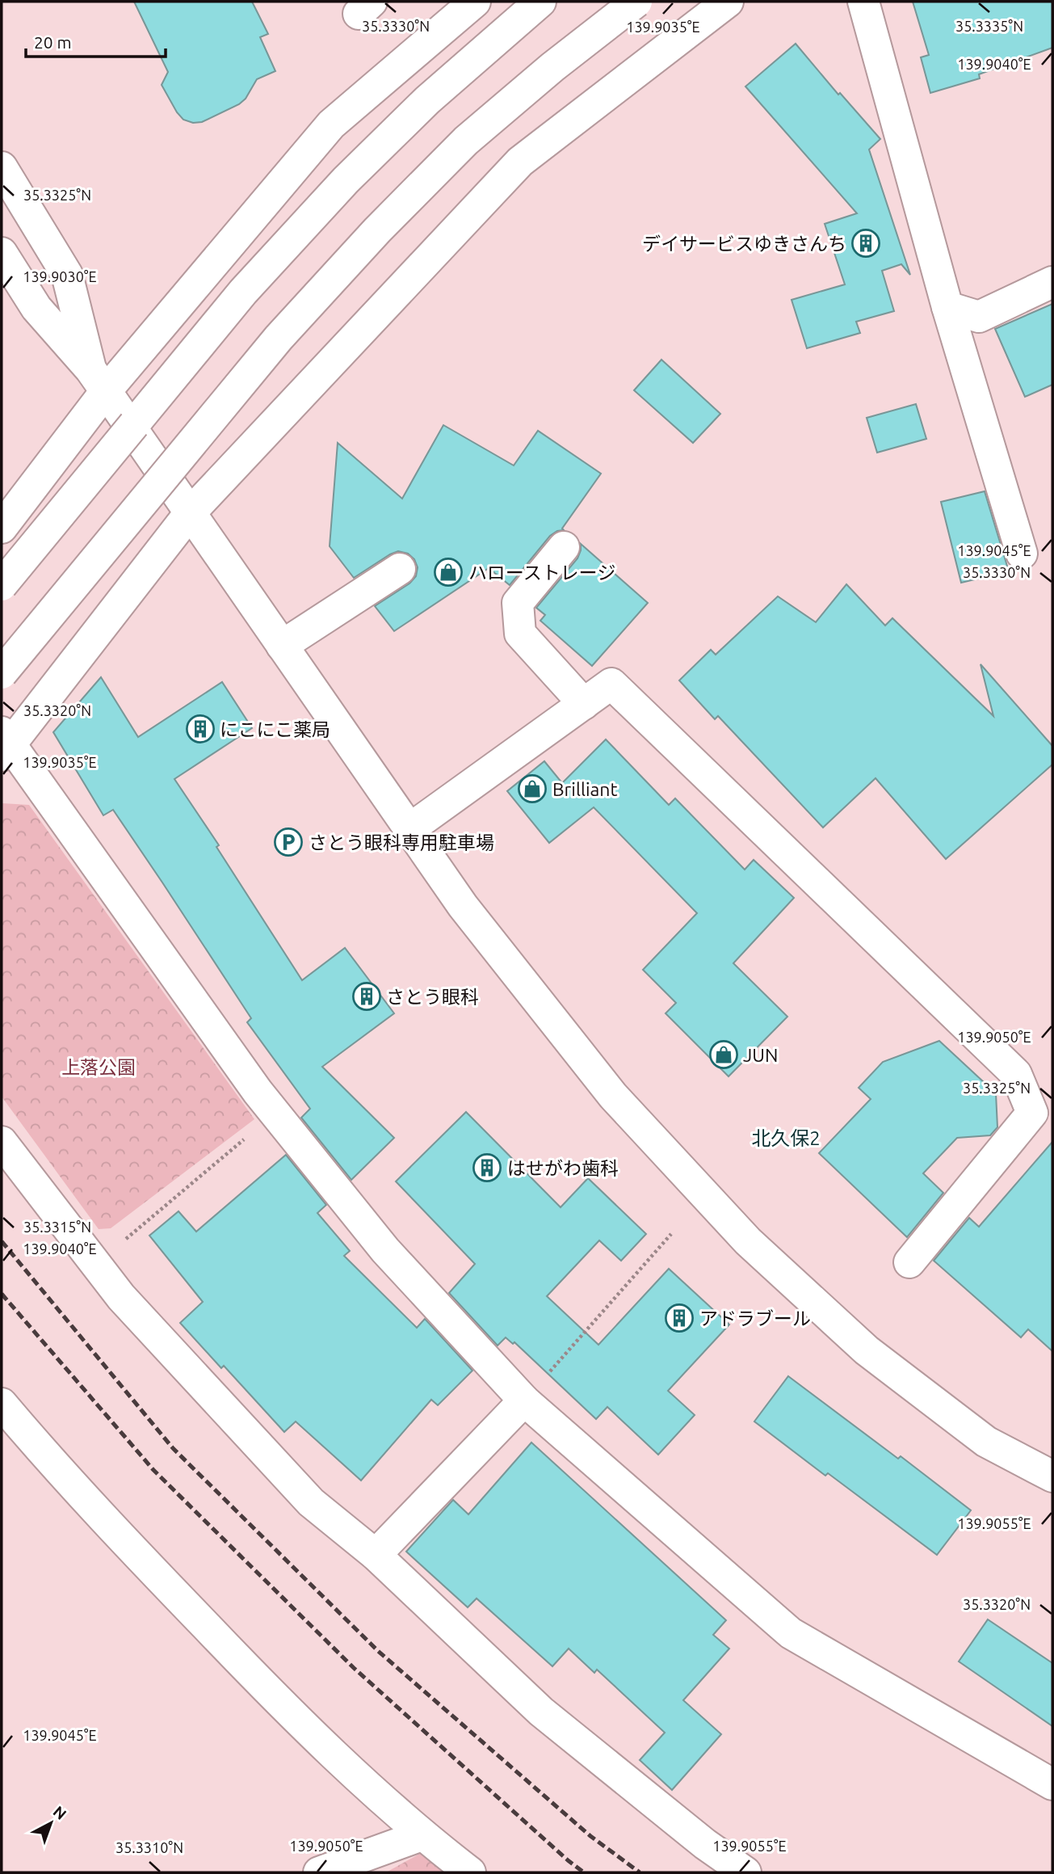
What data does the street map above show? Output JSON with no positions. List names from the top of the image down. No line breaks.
{"districts":["北久保2"],"parks":["上落公園"],"places":{"building":["デイサービスゆきさんち","にこにこ薬局","さとう眼科","はせがわ歯科","アドラブール"],"shop":["ハローストレージ","Brilliant","JUN"],"parking":["さとう眼科専用駐車場"]},"scale_bar":"20 m","north":"top right","coordinates":["35.3330°N","35.3335°N","139.9035°E","139.9040°E","35.3325°N","139.9030°E","139.9045°E","35.3320°N","139.9050°E","35.3315°N","139.9055°E","35.3310°N"]}
